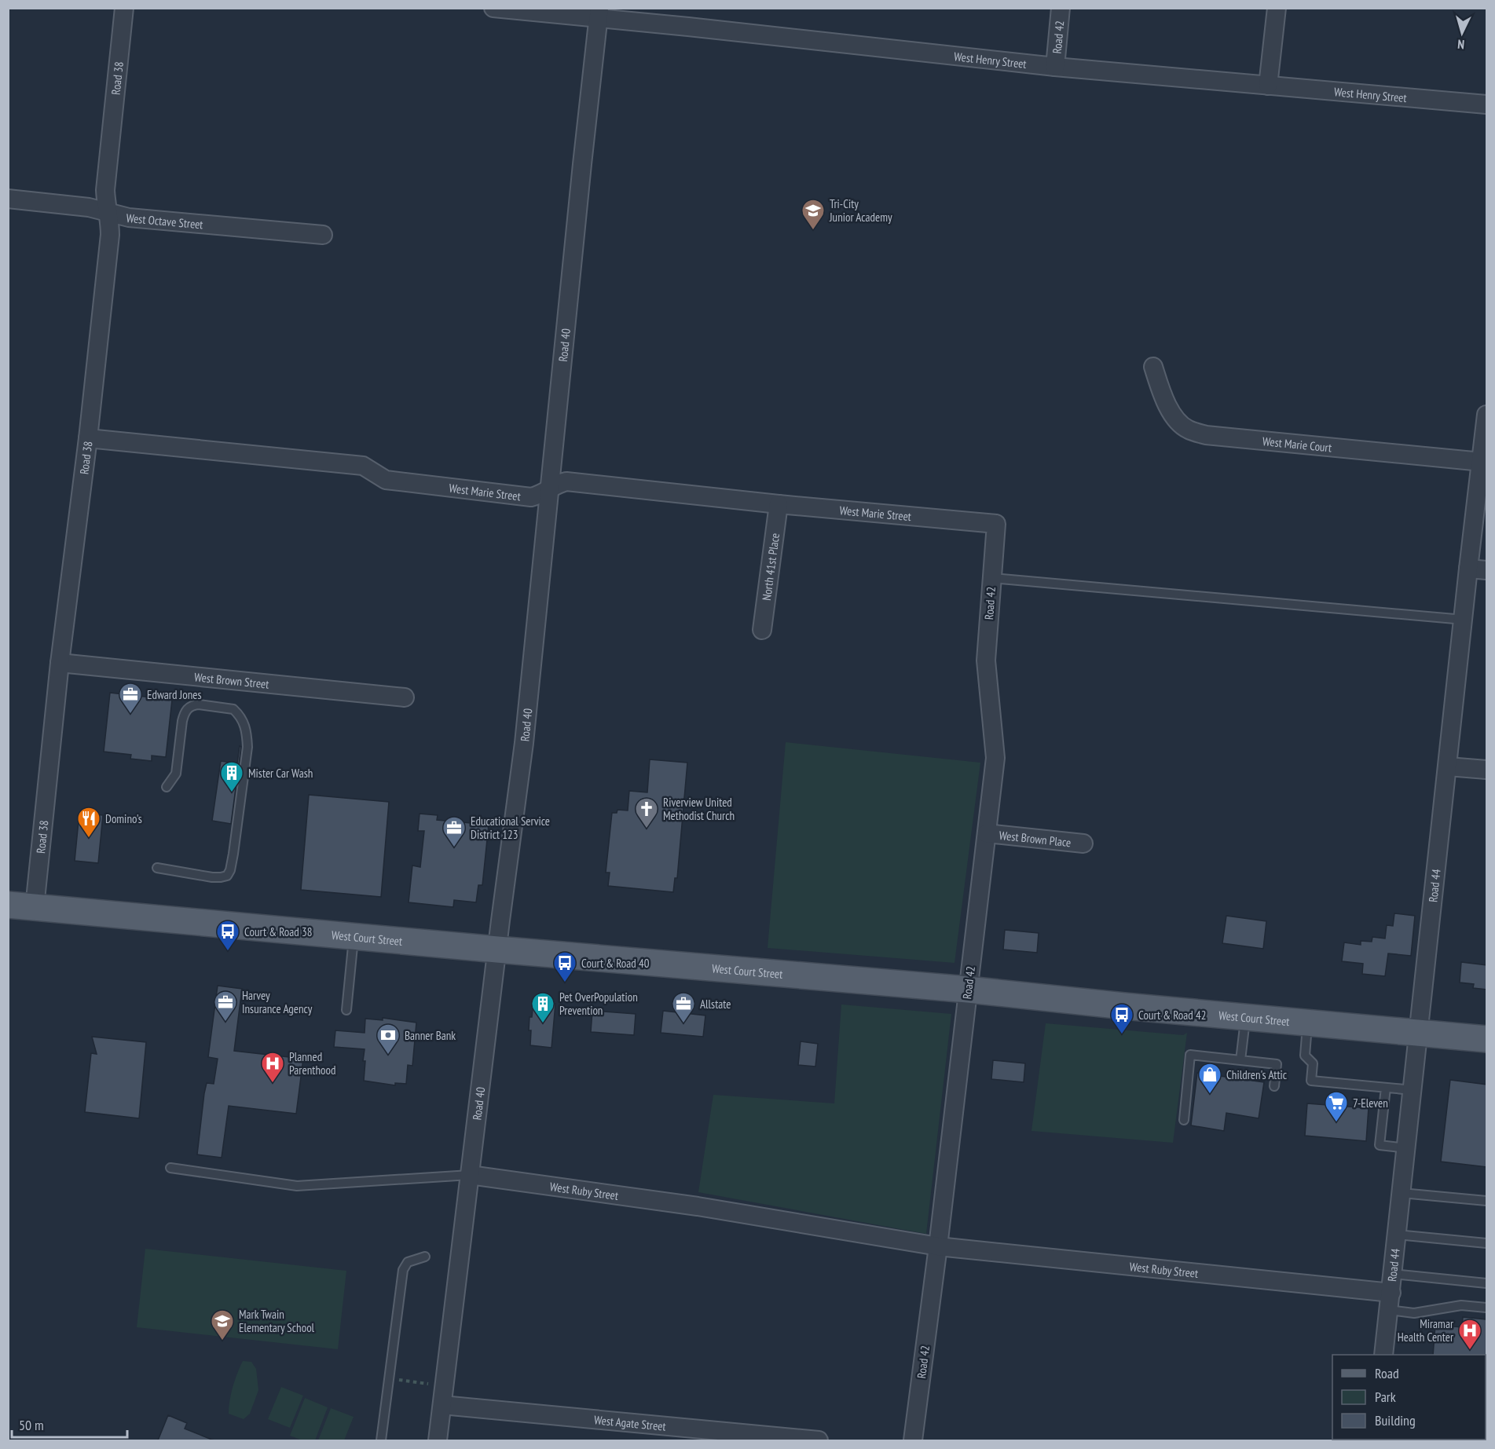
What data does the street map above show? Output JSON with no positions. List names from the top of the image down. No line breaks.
{"streets":{"main road":["West Court Street"],"street":["Road 42","West Henry Street","Road 38","West Octave Street","Road 40","West Marie Court","West Marie Street","North 41st Place","West Brown Street","West Brown Place","Road 44","West Ruby Street","West Agate Street"]},"crossings":[["Road 42","West Henry Street"],["Road 42","West Marie Street"],["Road 42","West Brown Place"],["Road 42","West Court Street"],["Road 42","West Ruby Street"],["West Henry Street","Road 40"],["Road 38","West Octave Street"],["Road 38","West Marie Street"],["Road 38","West Brown Street"],["Road 38","West Court Street"],["Road 40","West Marie Street"],["Road 40","West Court Street"],["Road 40","West Ruby Street"],["Road 40","West Agate Street"],["West Marie Court","Road 44"],["West Marie Street","North 41st Place"],["Road 44","West Court Street"],["Road 44","West Ruby Street"]],"places":{"school or university":["Tri-City Junior Academy","Mark Twain Elementary School"],"office":["Edward Jones","Educational Service District 123","Harvey Insurance Agency","Allstate"],"building":["Mister Car Wash","Pet OverPopulation Prevention"],"church":["Riverview United Methodist Church"],"restaurant":["Domino's"],"bus stop":["Court & Road 38","Court & Road 40","Court & Road 42"],"bank":["Banner Bank"],"hospital":["Planned Parenthood","Miramar Health Center"],"shop":["Children's Attic"],"supermarket":["7-Eleven"]},"legend":["Road","Park","Building"],"scale_bar":"50 m","north":"bottom"}
